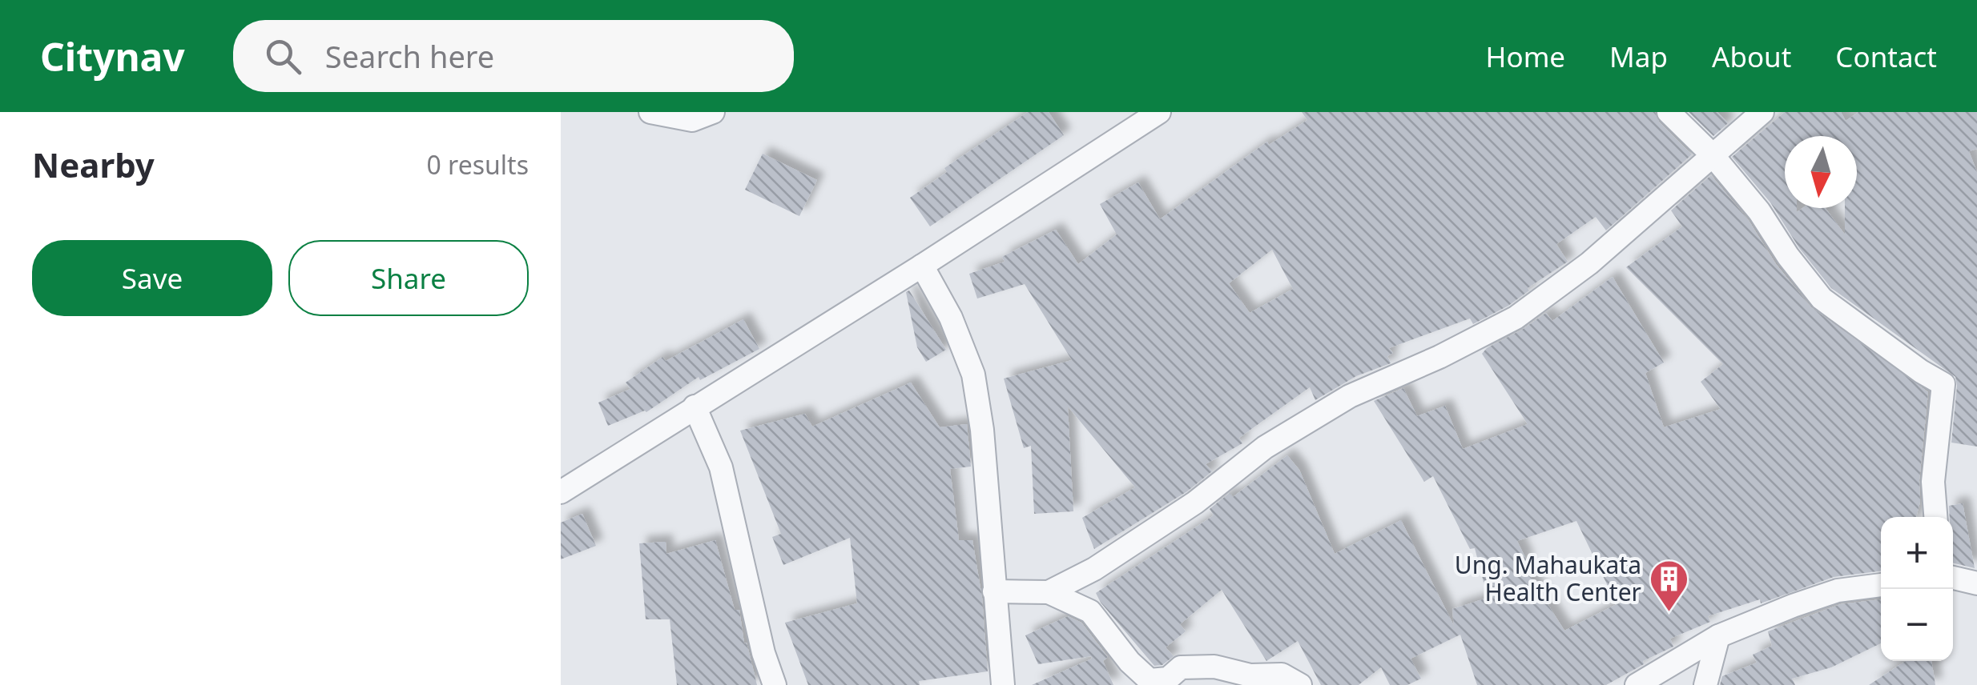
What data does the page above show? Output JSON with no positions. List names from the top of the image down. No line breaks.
{"places":{"building":["Ung. Mahaukata Health Center"]},"north":"bottom","page":{"header":"Citynav","search":"Search here","nav":["Home","Map","About","Contact"],"heading":["Nearby","0 results"],"buttons":["Save","Share"],"map_buttons":["+","−"]}}
